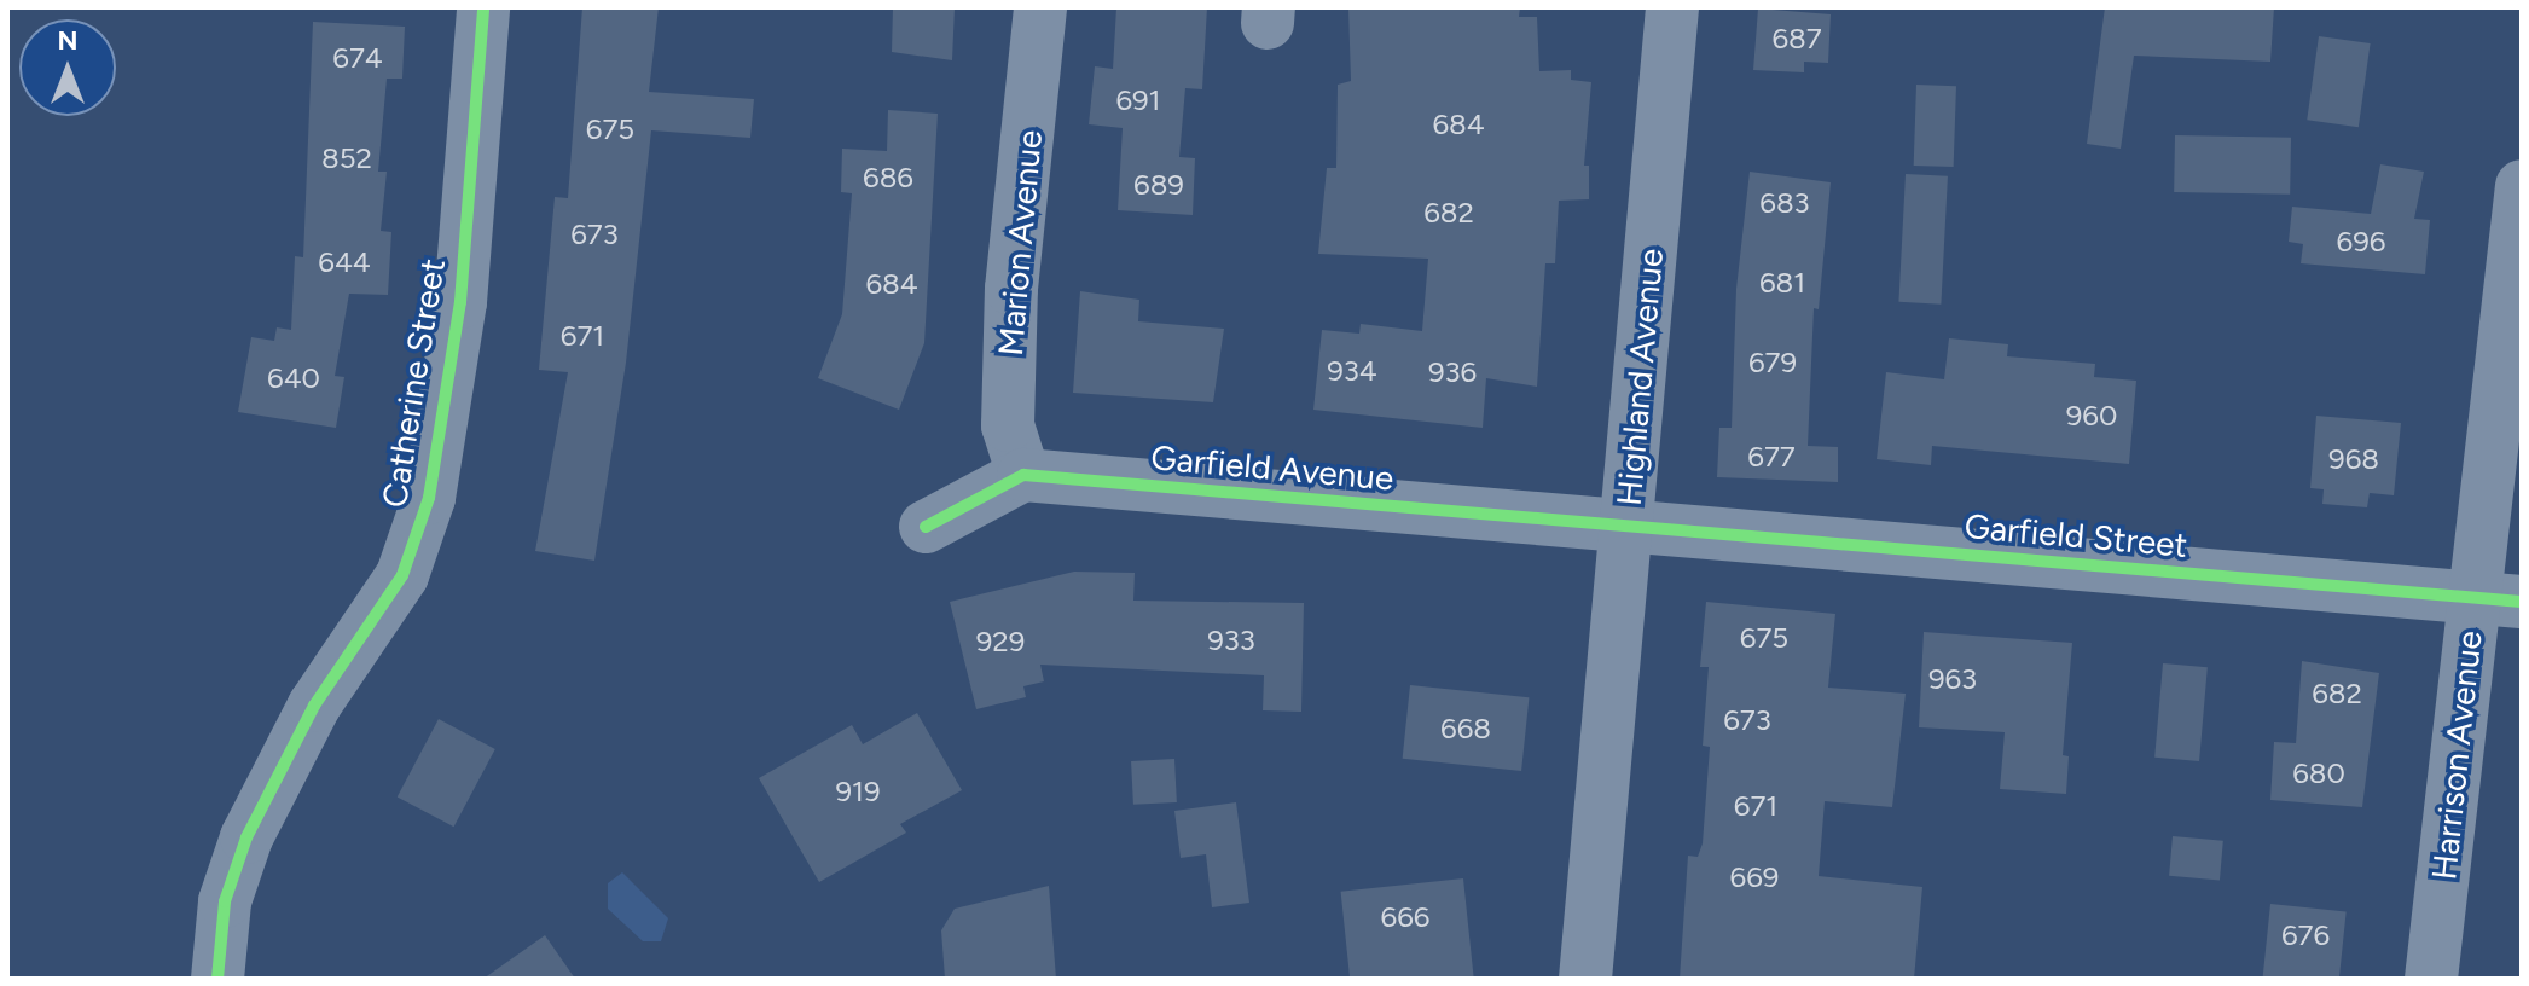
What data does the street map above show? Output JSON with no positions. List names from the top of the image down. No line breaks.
{"streets":{"street":["Marion Avenue","Highland Avenue","Catherine Street","Garfield Avenue","Garfield Street","Harrison Avenue"]},"crossings":[["Marion Avenue","Garfield Avenue"],["Highland Avenue","Garfield Avenue"],["Highland Avenue","Garfield Street"],["Garfield Avenue","Garfield Street"],["Garfield Street","Harrison Avenue"]],"house_numbers":["687","674","691","684","675","852","686","689","683","682","673","696","644","681","684","671","679","934","936","640","960","677","968","675","933","929","963","682","673","668","680","919","671","669","666","676"],"north":"top"}
